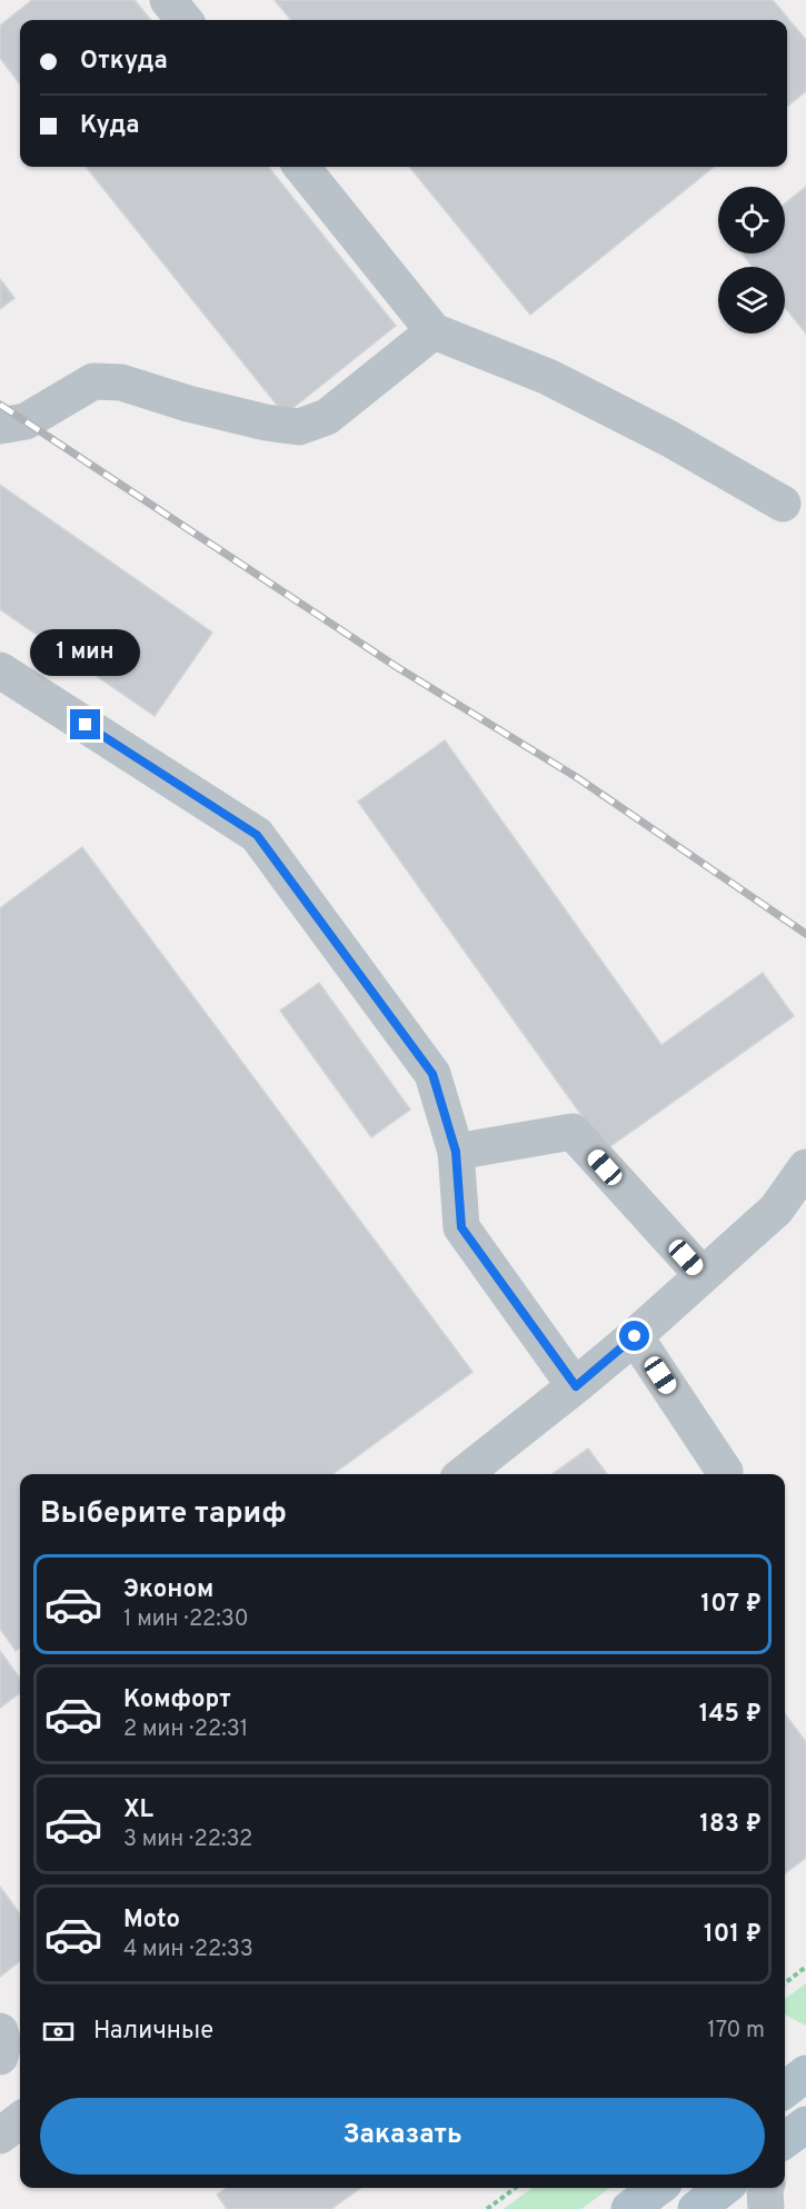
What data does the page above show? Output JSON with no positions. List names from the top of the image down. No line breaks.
{"page":{"banner":["Откуда","Куда"],"bubble":"1 мин","heading":"Выберите тариф","list":[{"name":"Эконом","note":"1 мин · 22:30","value":"107 ₽"},{"name":"Комфорт","note":"2 мин · 22:31","value":"145 ₽"},{"name":"XL","note":"3 мин · 22:32","value":"183 ₽"},{"name":"Moto","note":"4 мин · 22:33","value":"101 ₽"}],"pay":["Наличные","170 m"],"buttons":"Заказать"}}
